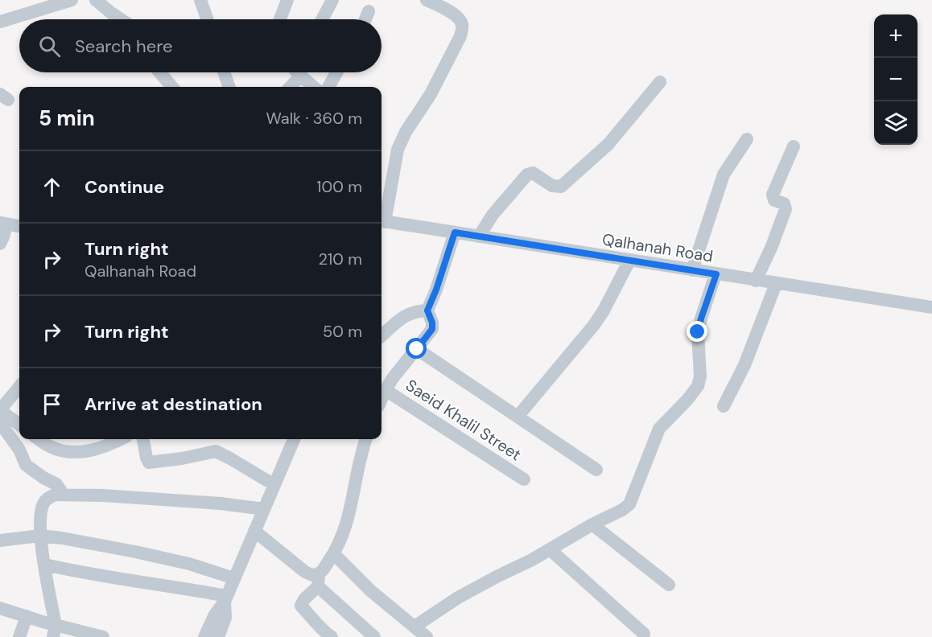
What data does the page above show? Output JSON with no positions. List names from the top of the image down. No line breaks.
{"streets":{"street":["Qalhanah Road","Saeid Khalil Street"]},"page":{"map_buttons":["+","−"],"search":"Search here","heading":["5 min","Walk · 360 m"],"list":[["Continue","100 m"],["Turn right","Qalhanah Road","210 m"],["Turn right","50 m"],"Arrive at destination"]}}
